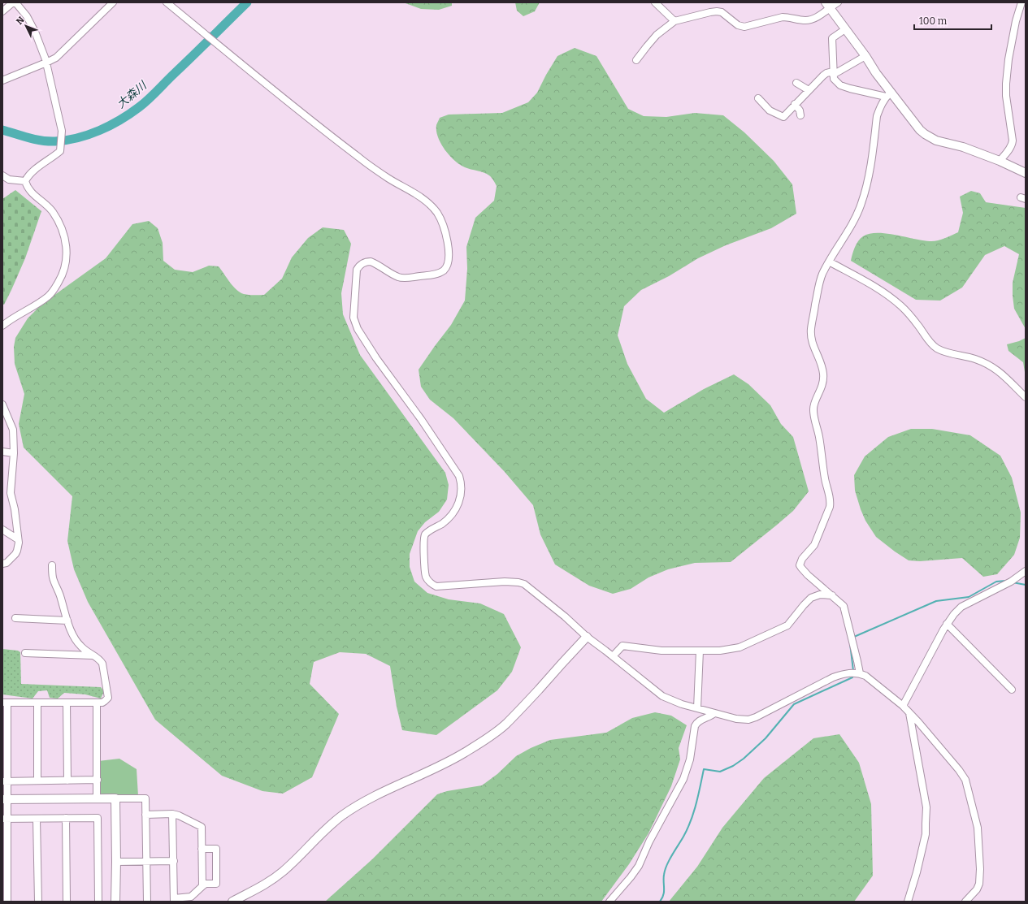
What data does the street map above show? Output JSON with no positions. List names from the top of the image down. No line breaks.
{"water":["大森川"],"scale_bar":"100 m","north":"top left"}
